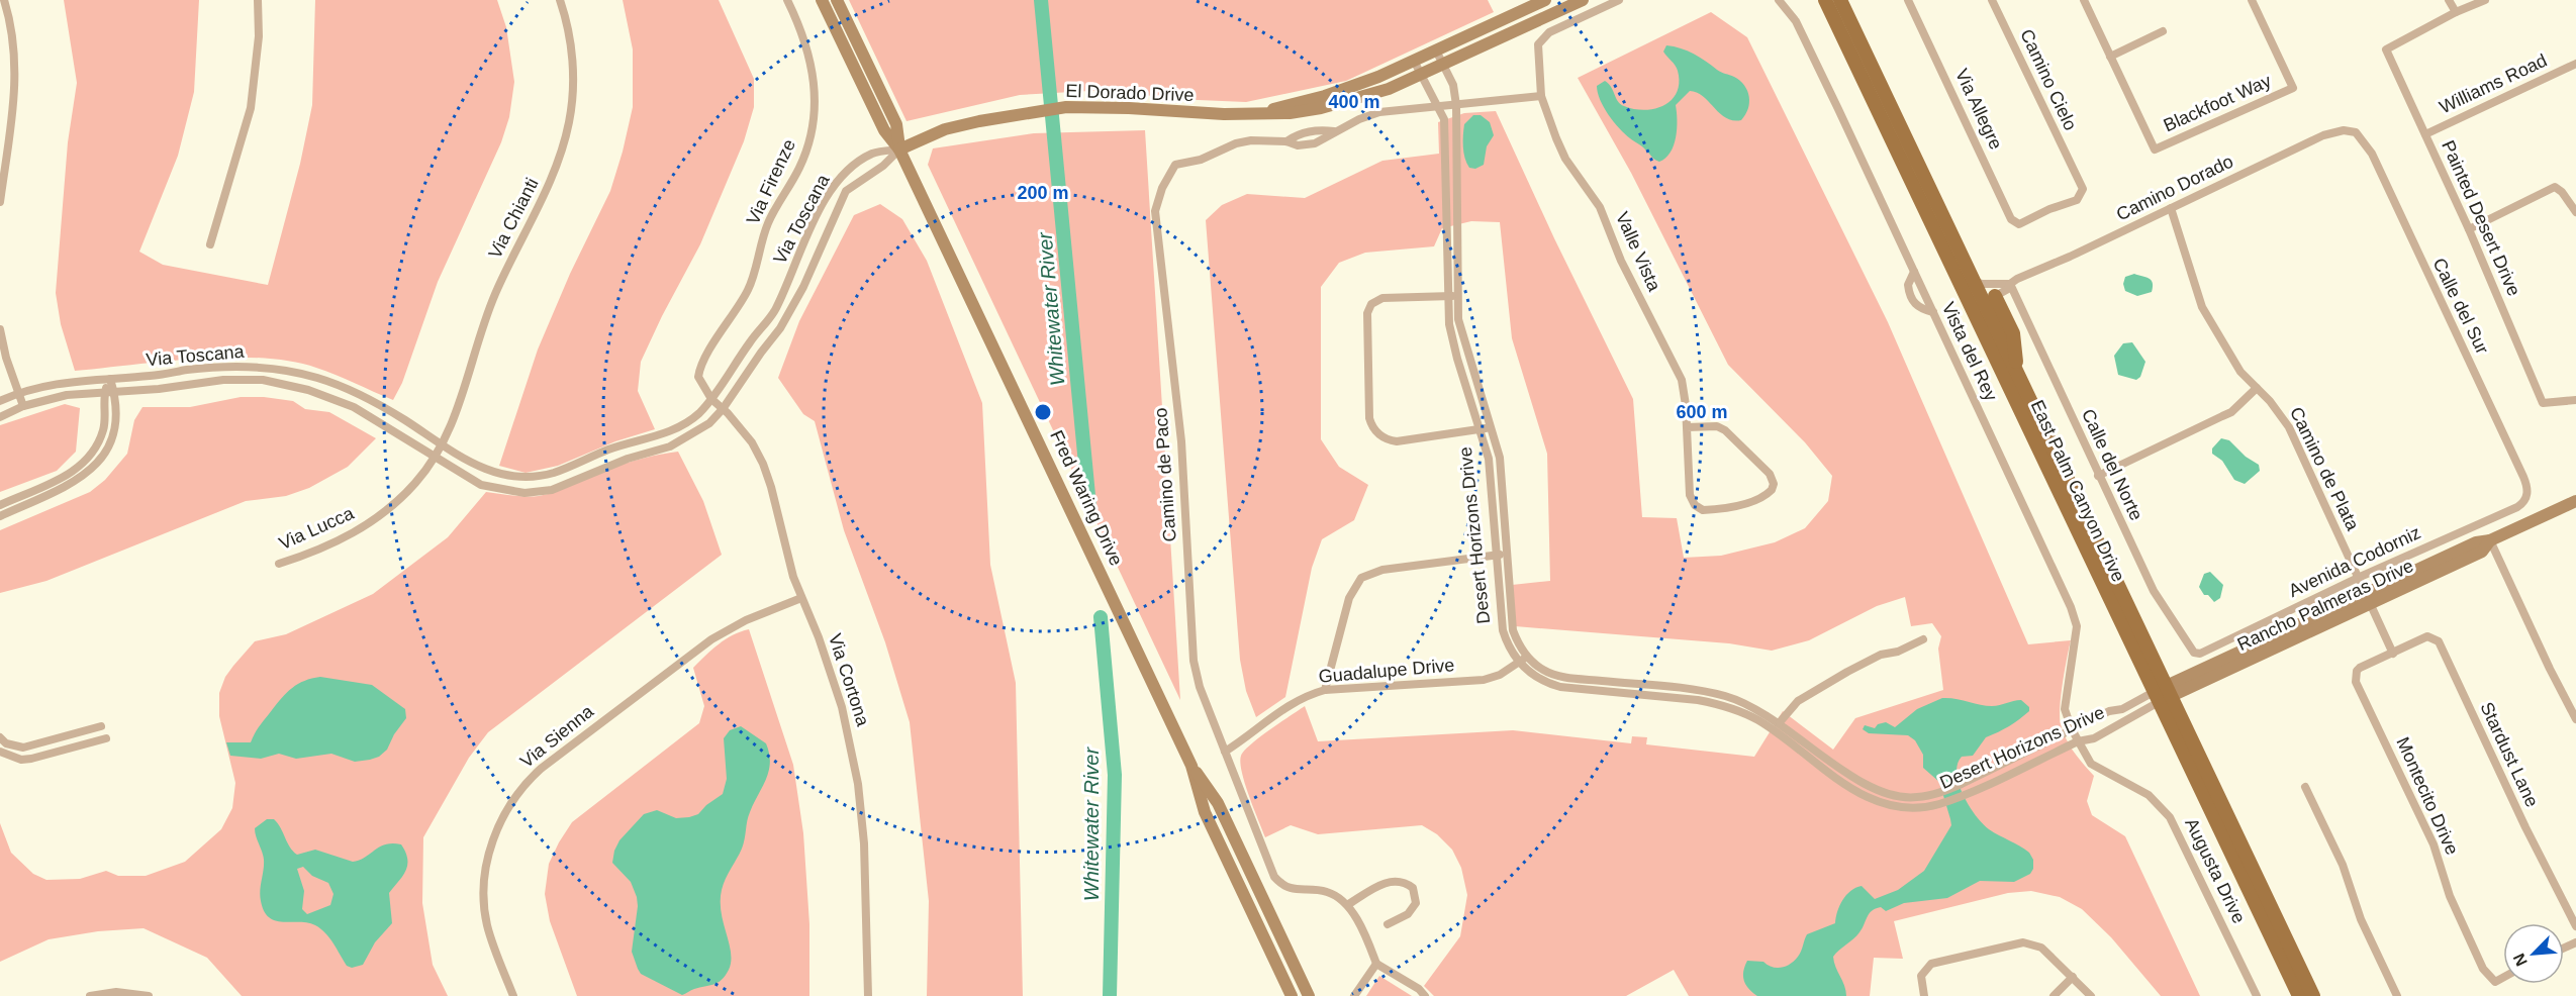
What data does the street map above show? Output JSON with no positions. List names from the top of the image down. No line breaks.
{"streets":{"main road":["El Dorado Drive","East Palm Canyon Drive","Fred Waring Drive","Rancho Palmeras Drive"],"street":["Camino Cielo","Williams Road","Blackfoot Way","Via Allegre","Via Firenze","Camino Dorado","Via Chianti","Painted Desert Drive","Via Toscana","Valle Vista","Calle del Sur","Vista del Rey","Calle del Norte","Camino de Plata","Camino de Paco","Via Lucca","Desert Horizons Drive","Avenida Codorniz","Guadalupe Drive","Via Cortona","Via Sienna","Stardust Lane","Montecito Drive","Augusta Drive"]},"crossings":[["Camino Cielo","Via Allegre"],["Williams Road","Painted Desert Drive"],["El Dorado Drive","Via Toscana"],["El Dorado Drive","Fred Waring Drive"],["El Dorado Drive","Desert Horizons Drive"],["Via Firenze","Via Toscana"],["Via Firenze","Via Cortona"],["Camino Dorado","Calle del Sur"],["Camino Dorado","Calle del Norte"],["Camino Dorado","Camino de Plata"],["Camino Dorado","East Palm Canyon Drive"],["Via Chianti","Via Toscana"],["Via Chianti","Via Lucca"],["Via Toscana","Fred Waring Drive"],["Via Toscana","Via Lucca"],["Via Toscana","Via Cortona"],["Valle Vista","Camino de Paco"],["Calle del Sur","Avenida Codorniz"],["Vista del Rey","Desert Horizons Drive"],["Vista del Rey","Augusta Drive"],["Calle del Norte","Avenida Codorniz"],["Camino de Plata","Avenida Codorniz"],["Camino de Plata","Rancho Palmeras Drive"],["Camino de Plata","Stardust Lane"],["Camino de Plata","Montecito Drive"],["Camino de Paco","Desert Horizons Drive"],["Camino de Paco","Guadalupe Drive"],["East Palm Canyon Drive","Desert Horizons Drive"],["East Palm Canyon Drive","Rancho Palmeras Drive"],["Desert Horizons Drive","Rancho Palmeras Drive"],["Desert Horizons Drive","Guadalupe Drive"],["Desert Horizons Drive","Augusta Drive"],["Via Cortona","Via Sienna"],["Stardust Lane","Montecito Drive"]],"water":["Whitewater River"],"north":"bottom left","rings":["400 m","200 m","600 m"]}
